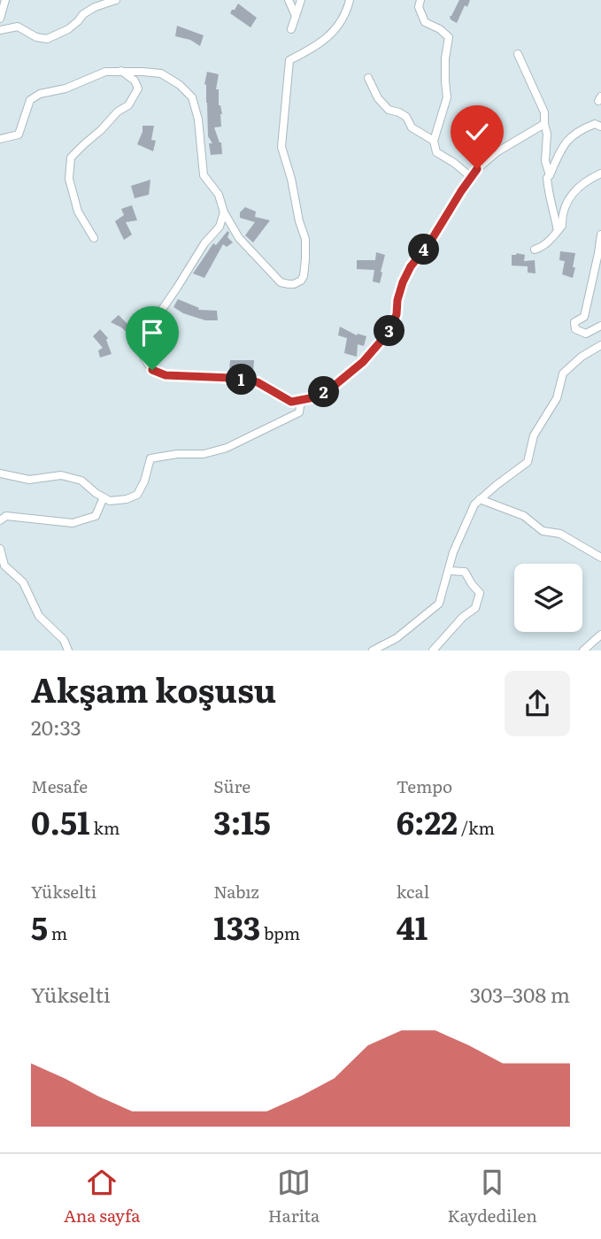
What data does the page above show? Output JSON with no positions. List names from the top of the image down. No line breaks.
{"page":{"pins":["4","3","1","2"],"heading":["Akşam koşusu","20:33"],"stats":[["Mesafe","0.51 km"],["Süre","3:15"],["Tempo","6:22 /km"],["Yükselti","5 m"],["Nabız","133 bpm"],["kcal","41"]],"chart":["Yükselti","303–308 m"],"tabs":["Ana sayfa","Harita","Kaydedilen"]}}
